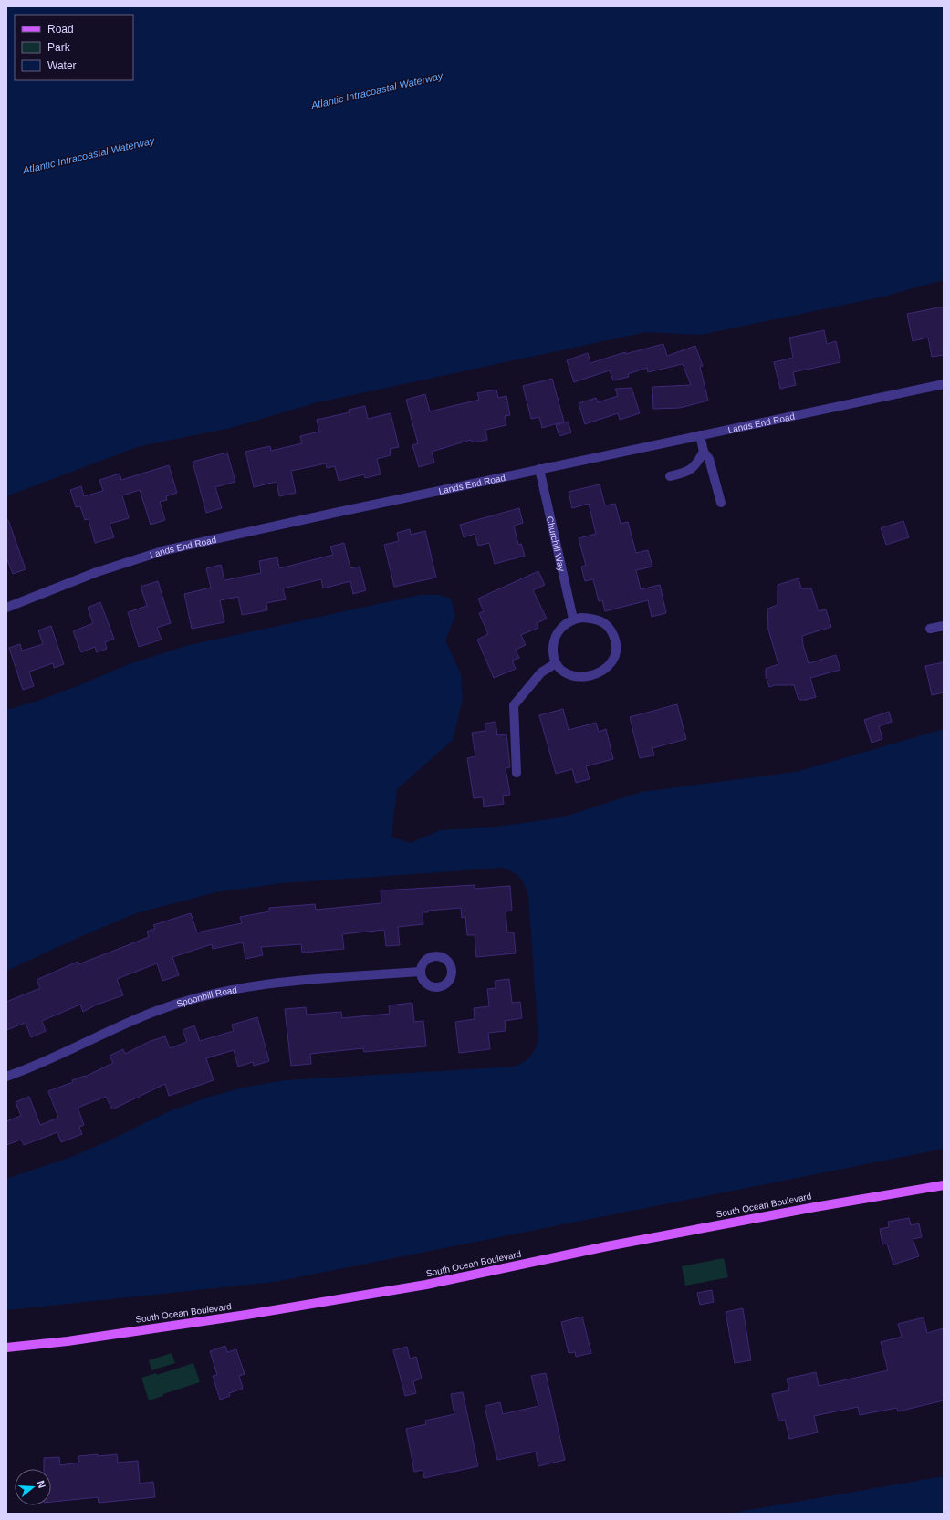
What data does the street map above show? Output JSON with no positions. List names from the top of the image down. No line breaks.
{"streets":{"main road":["South Ocean Boulevard"],"street":["Lands End Road","Churchill Way","Spoonbill Road"]},"crossings":[["Lands End Road","Churchill Way"]],"water":["Atlantic Intracoastal Waterway"],"legend":["Road","Park","Water"],"north":"right"}
